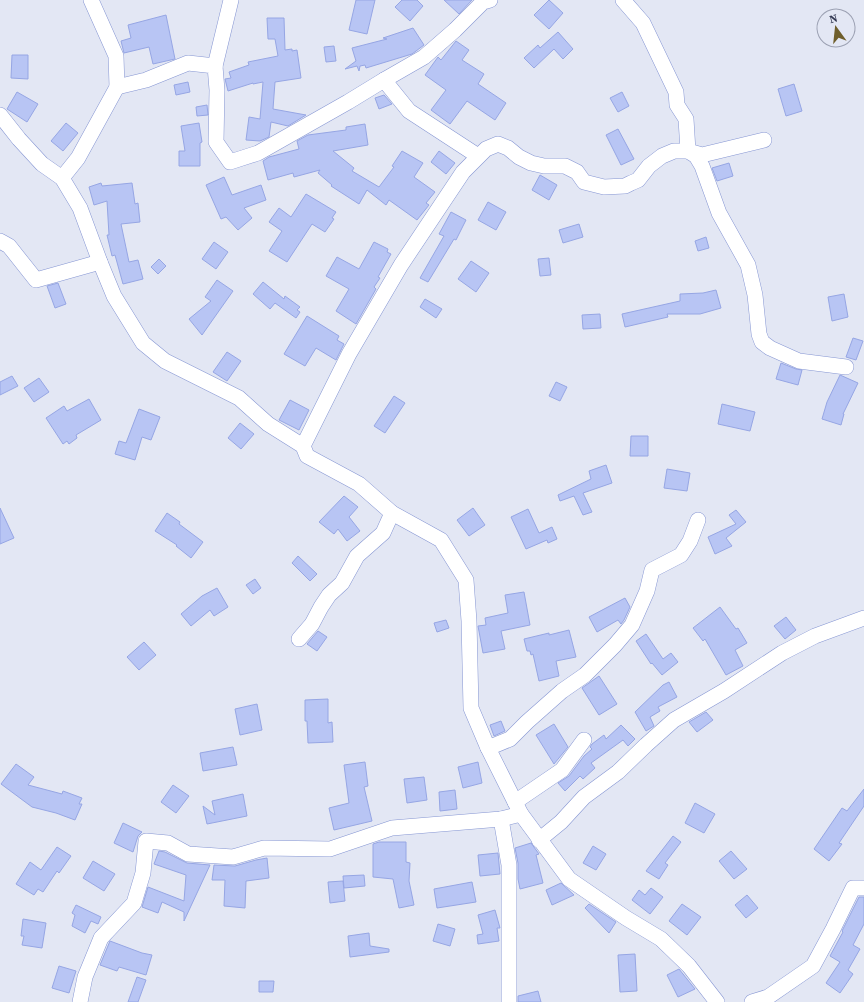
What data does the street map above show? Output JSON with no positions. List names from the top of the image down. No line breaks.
{"north":"top"}
